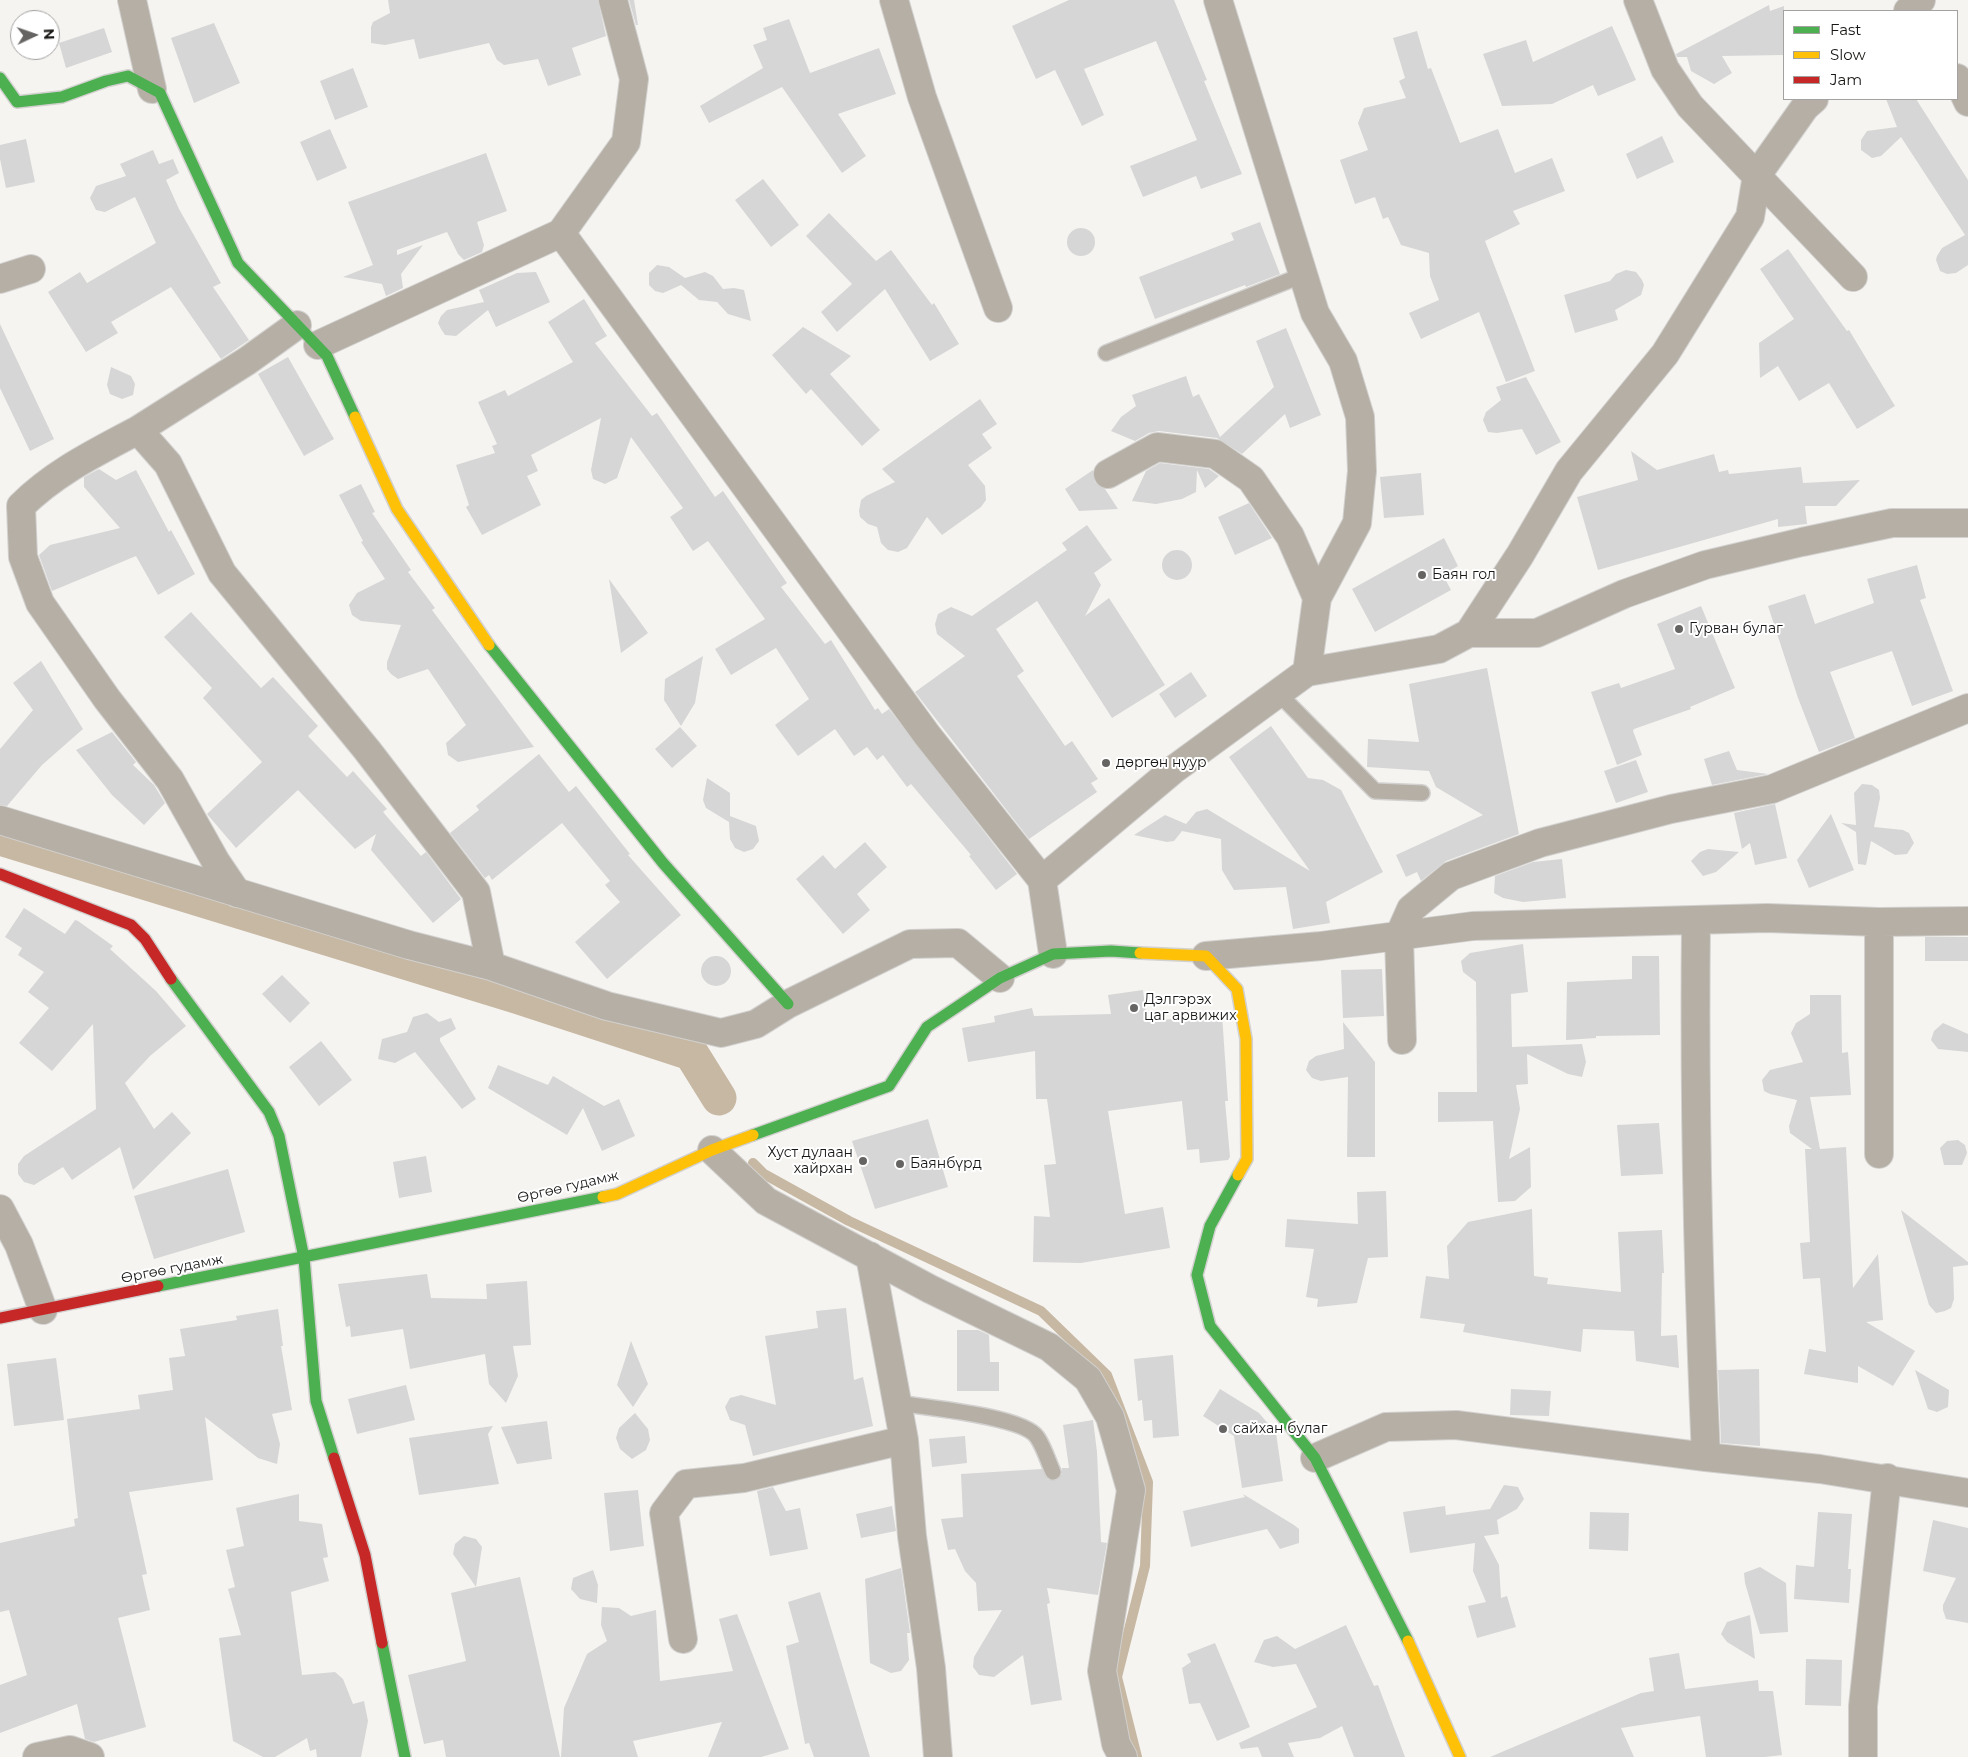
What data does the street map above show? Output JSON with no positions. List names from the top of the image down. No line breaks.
{"streets":{"street":["Өргөө гудамж"]},"places":["Баян гол","Гурван булаг","дөргөн нуур","Дэлгэрэх цаг арвижих","Хуст дулаан хайрхан","Баянбүрд","сайхан булаг"],"legend":["Fast","Slow","Jam"],"north":"right"}
